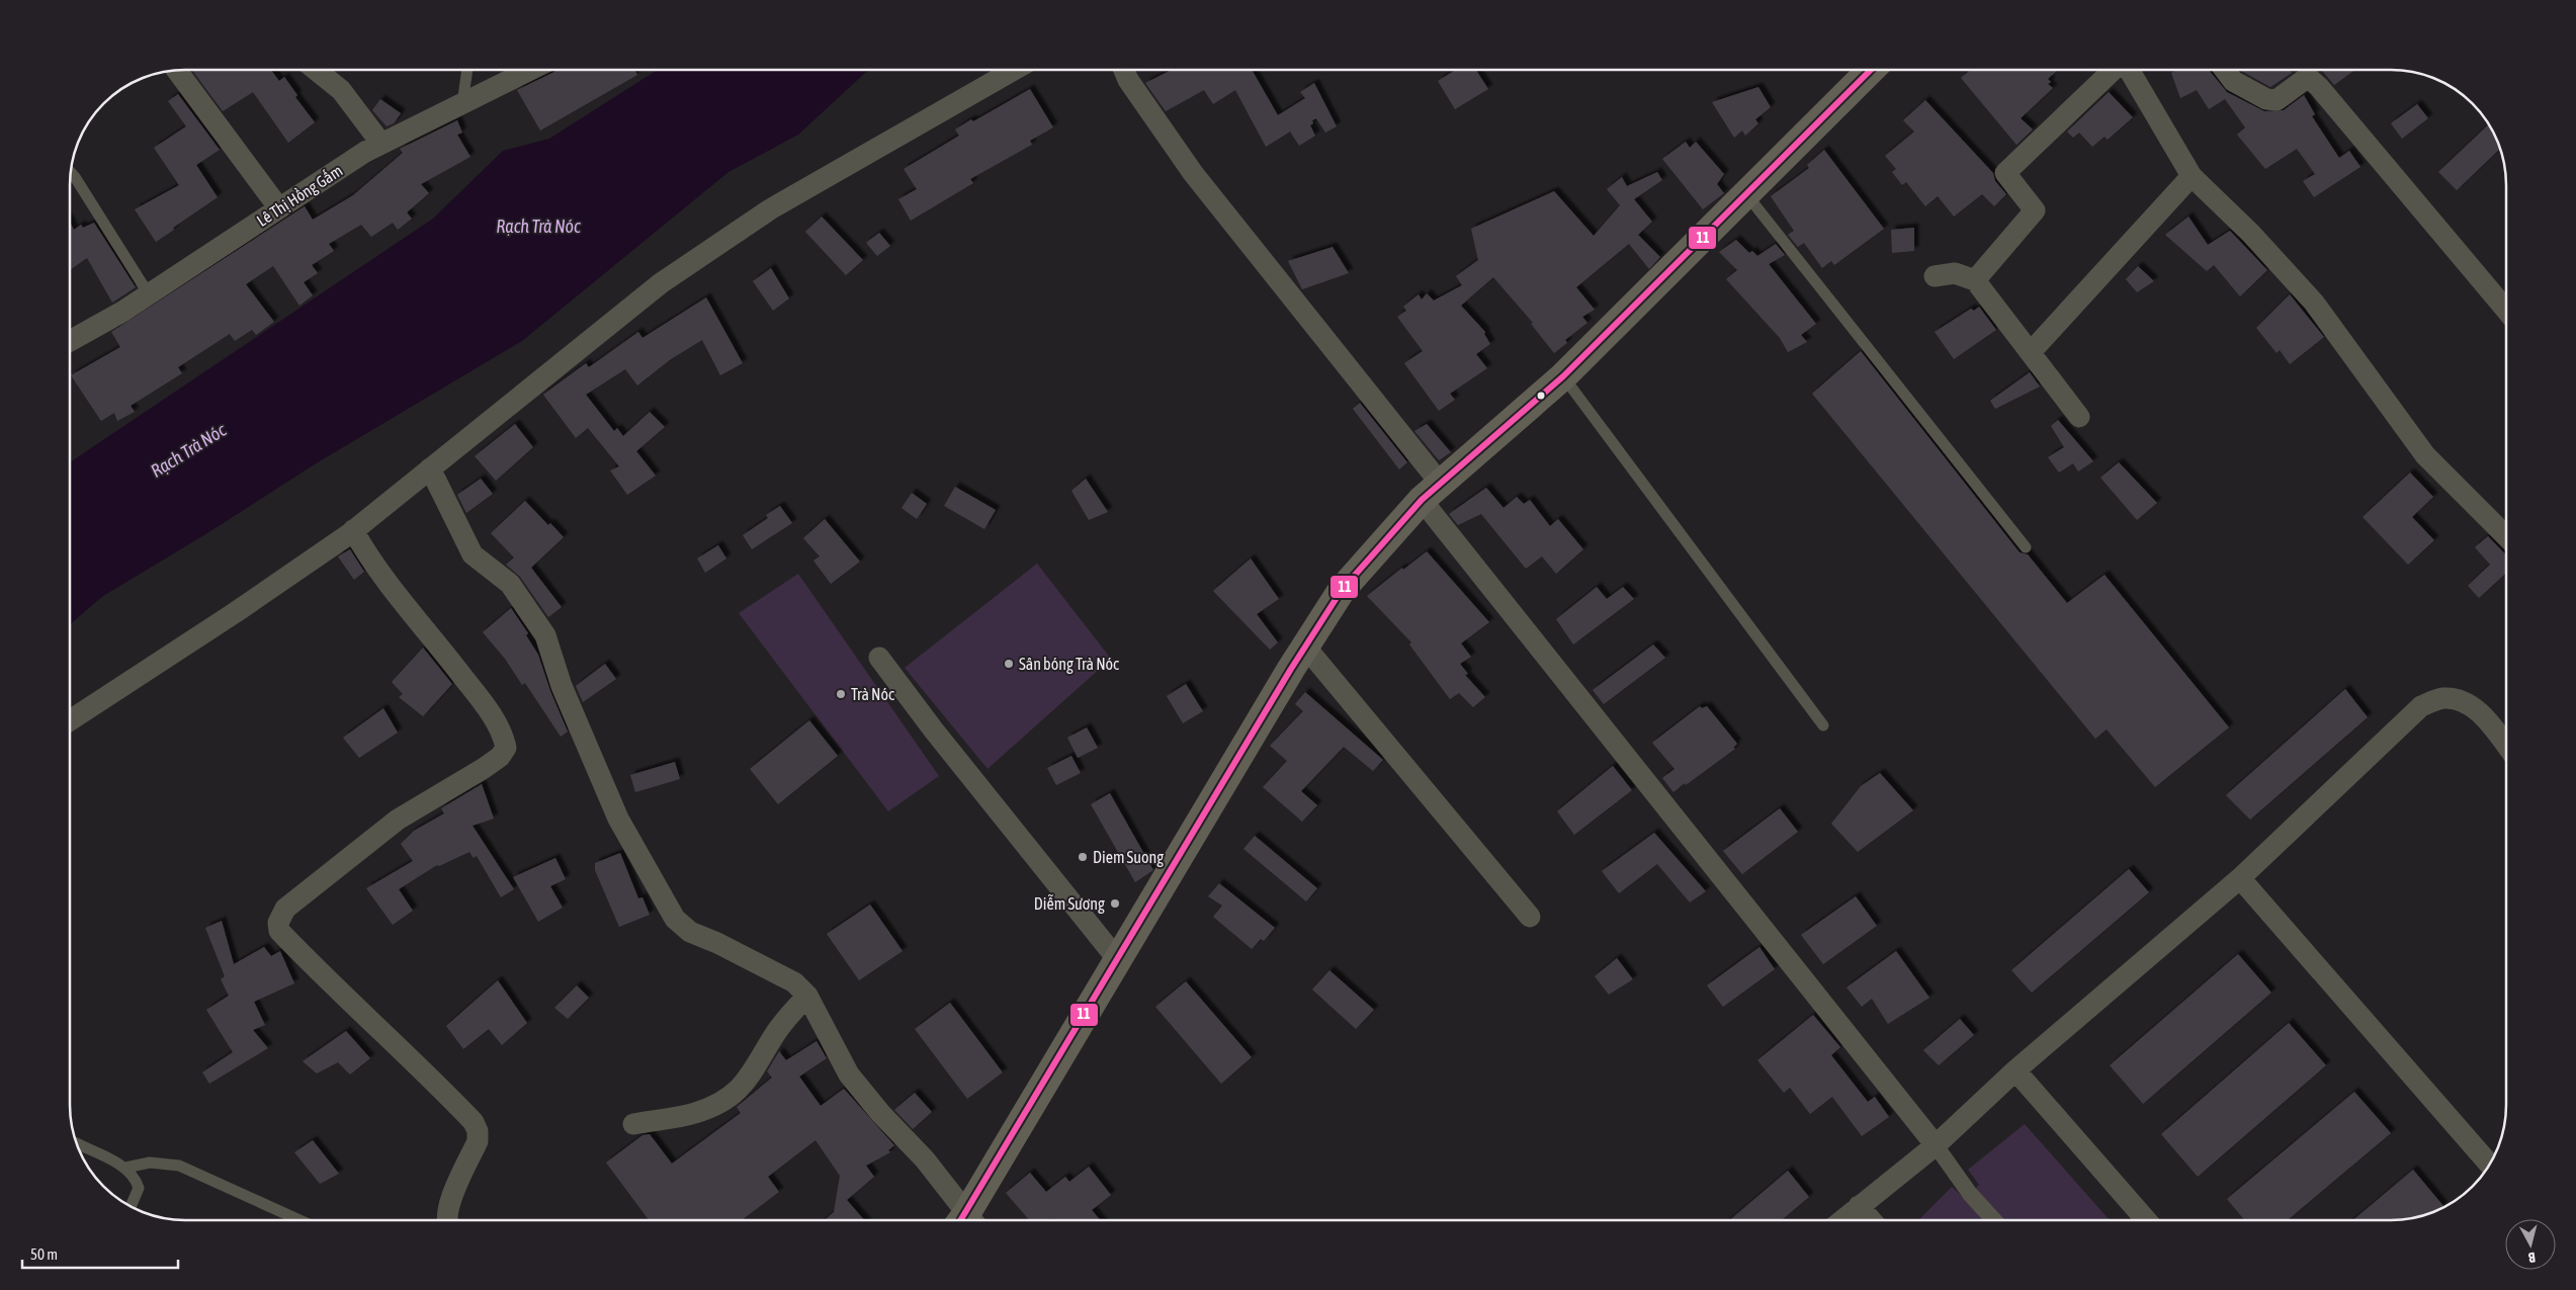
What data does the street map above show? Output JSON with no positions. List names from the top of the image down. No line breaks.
{"streets":{"street":["Lê Thị Hồng Gấm"]},"water":["Rạch Trà Nóc"],"places":["Sân bóng Trà Nóc","Trà Nóc","Diem Suong","Diễm Sương"],"lines":["transit line 11"],"scale_bar":"50 m","north":"bottom"}
